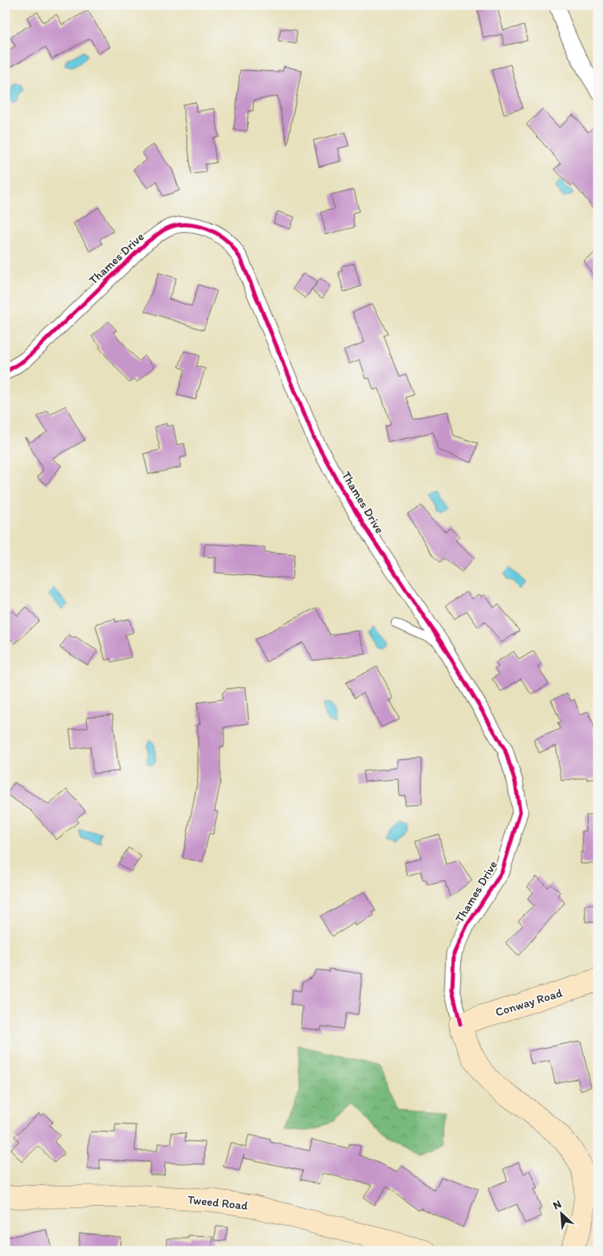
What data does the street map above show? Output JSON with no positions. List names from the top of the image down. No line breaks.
{"streets":{"street":["Thames Drive","Conway Road","Tweed Road"]},"crossings":[["Thames Drive","Conway Road"]],"north":"top left"}
